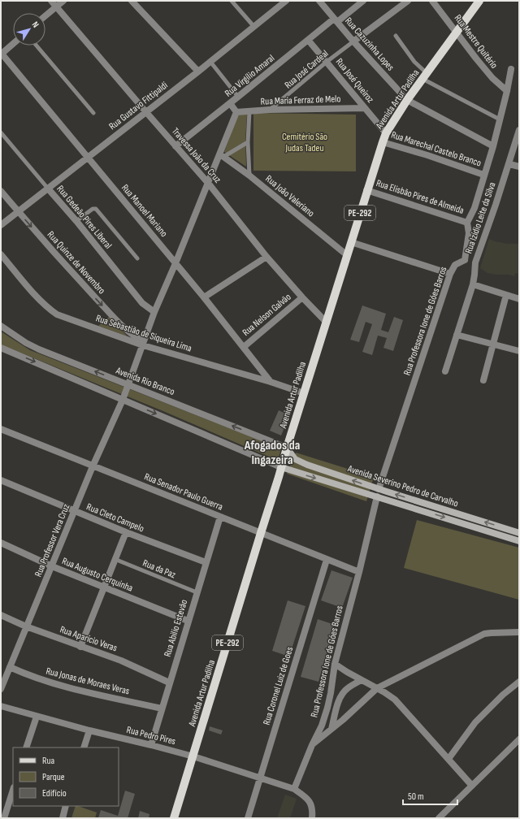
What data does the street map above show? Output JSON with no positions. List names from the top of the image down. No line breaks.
{"streets":{"main road":["Avenida Artur Padilha","PE-292","Avenida Severino Pedro de Carvalho"],"street":["Rua Mestre Quitério","Rua Cazuzinha Lopes","Rua Virgílio Amaral","Rua José Queiroz","Rua Maria Ferraz de Melo","Rua Gustavo Fittipaldi","Rua Marechal Castelo Branco","Travessa João da Cruz","Rua João Valeriano","Rua Elisbão Pires de Almeida","Rua Manoel Mariano","Rua Gedeão Pires Liberal","Rua Izídio Leite da Silva","Rua Quinze de Novembro","Rua Nelson Galvão","Rua Professora Ione de Góes Barros","Rua Sebastião de Siqueira Lima","Avenida Rio Branco","Rua Senador Paulo Guerra","Rua Cleto Campelo","Rua Professor Vera Cruz","Rua Augusto Cerquinha","Rua Abilio Estevão","Rua Aparício Veras","Rua Jonas de Moraes Veras","Rua Coronel Luiz de Goes","Rua Pedro Pires"],"lane":["Rua José Cardeal","Rua da Paz"]},"crossings":[["Rua Mestre Quitério","Avenida Artur Padilha"],["Rua Cazuzinha Lopes","Rua José Cardeal"],["Rua Cazuzinha Lopes","Rua Virgílio Amaral"],["Rua Cazuzinha Lopes","Avenida Artur Padilha"],["Rua José Cardeal","Rua José Queiroz"],["Rua José Cardeal","Rua Maria Ferraz de Melo"],["Rua Virgílio Amaral","Rua José Queiroz"],["Rua Virgílio Amaral","Travessa João da Cruz"],["Rua José Queiroz","Avenida Artur Padilha"],["Rua José Queiroz","Rua Maria Ferraz de Melo"],["Avenida Artur Padilha","Rua Marechal Castelo Branco"],["Avenida Artur Padilha","Travessa João da Cruz"],["Avenida Artur Padilha","Rua João Valeriano"],["Avenida Artur Padilha","Rua Elisbão Pires de Almeida"],["Avenida Artur Padilha","Rua Sebastião de Siqueira Lima"],["Avenida Artur Padilha","Avenida Rio Branco"],["Avenida Artur Padilha","Avenida Severino Pedro de Carvalho"],["Avenida Artur Padilha","Rua Senador Paulo Guerra"],["Avenida Artur Padilha","Rua Pedro Pires"],["Rua Maria Ferraz de Melo","Rua Professor Vera Cruz"],["Rua Gustavo Fittipaldi","Travessa João da Cruz"],["Rua Gustavo Fittipaldi","Rua Manoel Mariano"],["Rua Gustavo Fittipaldi","Rua Gedeão Pires Liberal"],["Rua Gustavo Fittipaldi","Rua Quinze de Novembro"],["Travessa João da Cruz","Rua Nelson Galvão"],["Travessa João da Cruz","Rua Professor Vera Cruz"],["Rua João Valeriano","Rua Professor Vera Cruz"],["Rua Manoel Mariano","Rua Nelson Galvão"],["Rua Manoel Mariano","Rua Sebastião de Siqueira Lima"],["Rua Manoel Mariano","Rua Professor Vera Cruz"],["Rua Gedeão Pires Liberal","Rua Professor Vera Cruz"],["Rua Quinze de Novembro","Rua Sebastião de Siqueira Lima"],["Rua Quinze de Novembro","Rua Professor Vera Cruz"],["Rua Professora Ione de Góes Barros","Avenida Severino Pedro de Carvalho"],["Rua Professora Ione de Góes Barros","Rua Senador Paulo Guerra"],["Rua Professora Ione de Góes Barros","Rua Pedro Pires"],["Rua Sebastião de Siqueira Lima","Rua Professor Vera Cruz"],["Avenida Rio Branco","Avenida Severino Pedro de Carvalho"],["Avenida Rio Branco","Rua Professor Vera Cruz"],["Rua Senador Paulo Guerra","Rua Professor Vera Cruz"],["Rua Senador Paulo Guerra","Rua Abilio Estevão"],["Rua Senador Paulo Guerra","Rua Coronel Luiz de Goes"],["Rua Cleto Campelo","Rua Professor Vera Cruz"],["Rua Cleto Campelo","Rua Abilio Estevão"],["Rua Professor Vera Cruz","Rua Augusto Cerquinha"],["Rua Professor Vera Cruz","Rua Aparício Veras"],["Rua Professor Vera Cruz","Rua Jonas de Moraes Veras"],["Rua da Paz","Rua Abilio Estevão"],["Rua Augusto Cerquinha","Rua Abilio Estevão"],["Rua Abilio Estevão","Rua Aparício Veras"],["Rua Abilio Estevão","Rua Jonas de Moraes Veras"],["Rua Abilio Estevão","Rua Pedro Pires"],["Rua Coronel Luiz de Goes","Rua Pedro Pires"]],"one_way":["Rua Quinze de Novembro"],"districts":["Afogados da Ingazeira"],"parks":["Cemitério São Judas Tadeu"],"legend":["Rua","Parque","Edifício"],"scale_bar":"50 m","north":"top right"}
